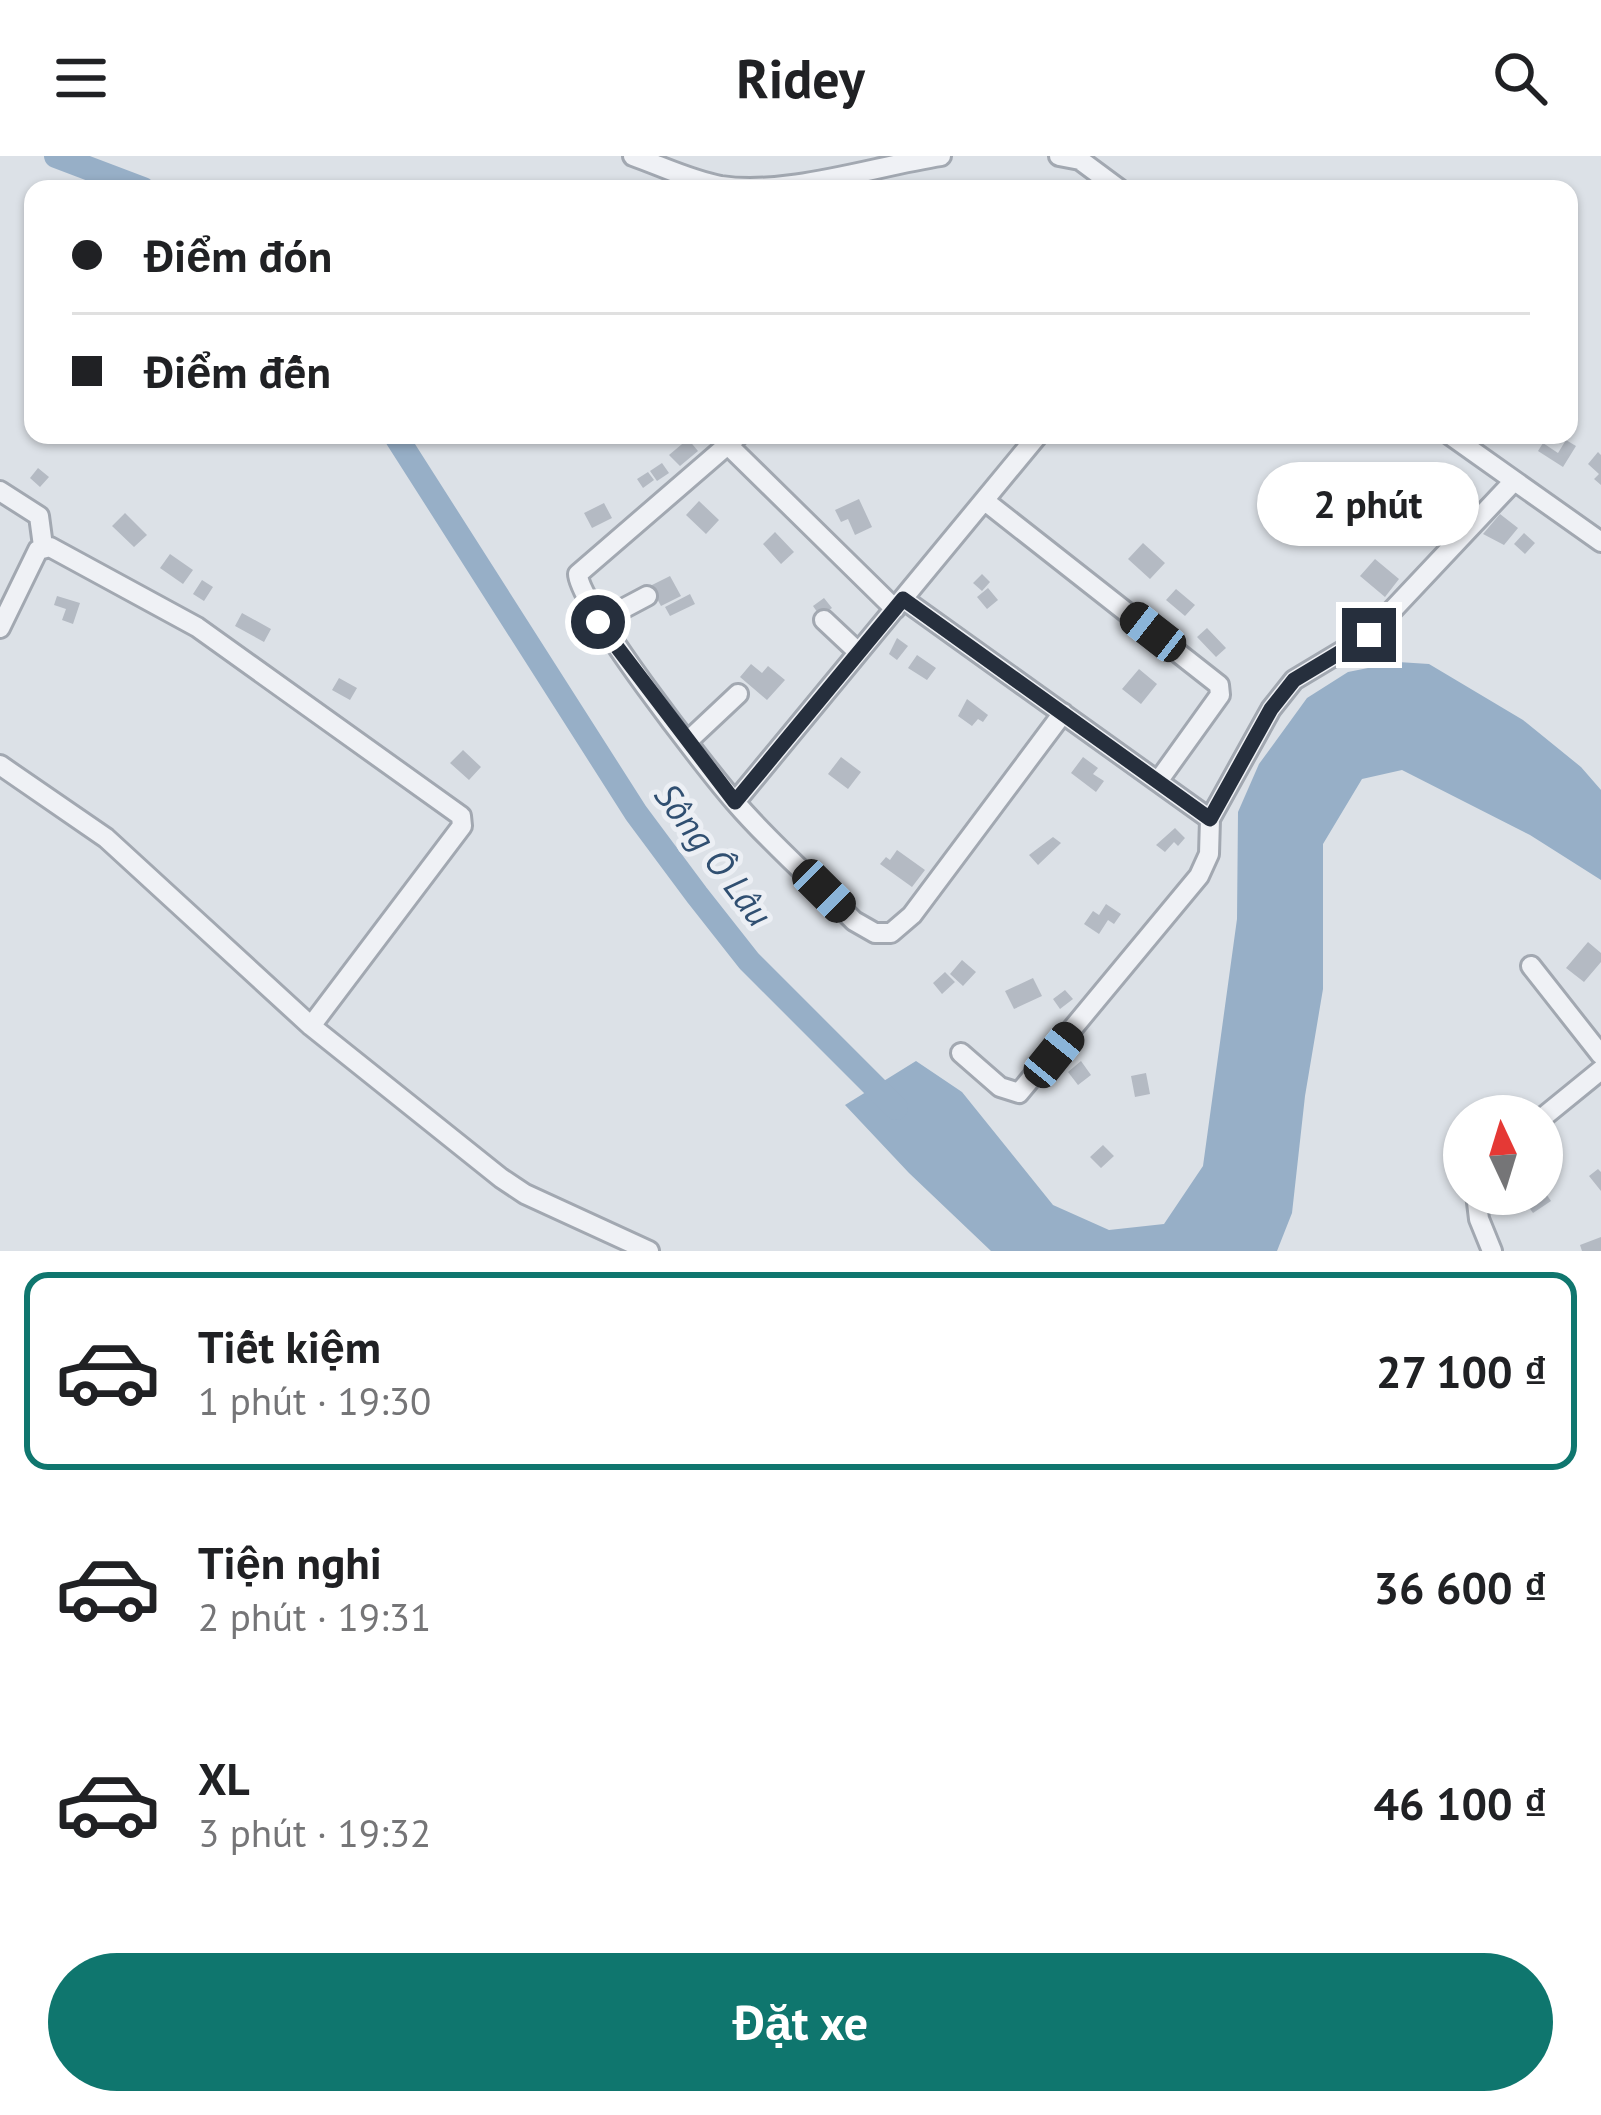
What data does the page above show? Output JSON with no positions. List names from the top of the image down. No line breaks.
{"water":["Sông Ô Lâu"],"north":"top","page":{"header":"Ridey","banner":["Điểm đón","Điểm đến"],"bubble":"2 phút","list":[{"name":"Tiết kiệm","note":"1 phút · 19:30","value":"27 100 ₫"},{"name":"Tiện nghi","note":"2 phút · 19:31","value":"36 600 ₫"},{"name":"XL","note":"3 phút · 19:32","value":"46 100 ₫"}],"buttons":"Đặt xe"}}
